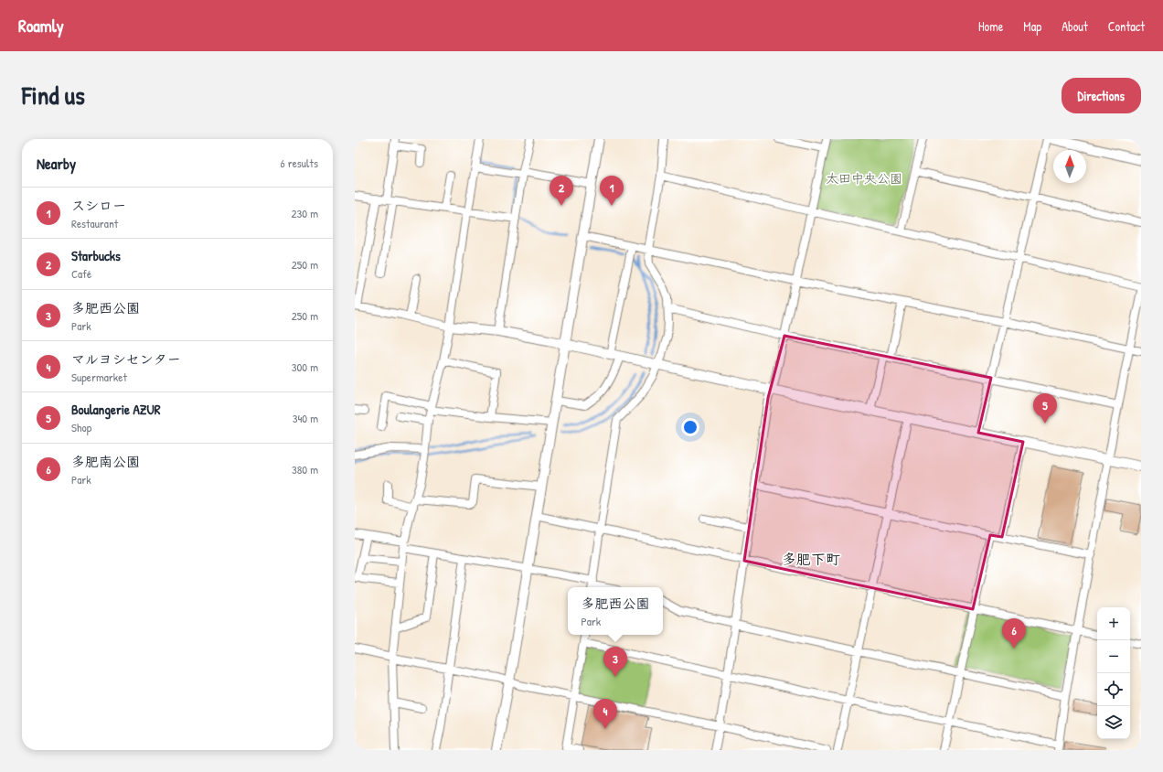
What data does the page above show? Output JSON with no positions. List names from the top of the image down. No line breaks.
{"districts":["多肥下町"],"parks":["太田中央公園"],"north":"top","page":{"header":"Roamly","nav":["Home","Map","About","Contact"],"title":"Find us","buttons":"Directions","heading":["Nearby","6 results"],"pins":["1","2","5","6","3","4"],"list":[{"mark":"1","name":"スシロー","note":"Restaurant","value":"230 m"},{"mark":"2","name":"Starbucks","note":"Café","value":"250 m"},{"mark":"3","name":"多肥西公園","note":"Park","value":"250 m"},{"mark":"4","name":"マルヨシセンター","note":"Supermarket","value":"300 m"},{"mark":"5","name":"Boulangerie AZUR","note":"Shop","value":"340 m"},{"mark":"6","name":"多肥南公園","note":"Park","value":"380 m"}],"popup":["多肥西公園","Park"],"map_buttons":["+","−"]}}
